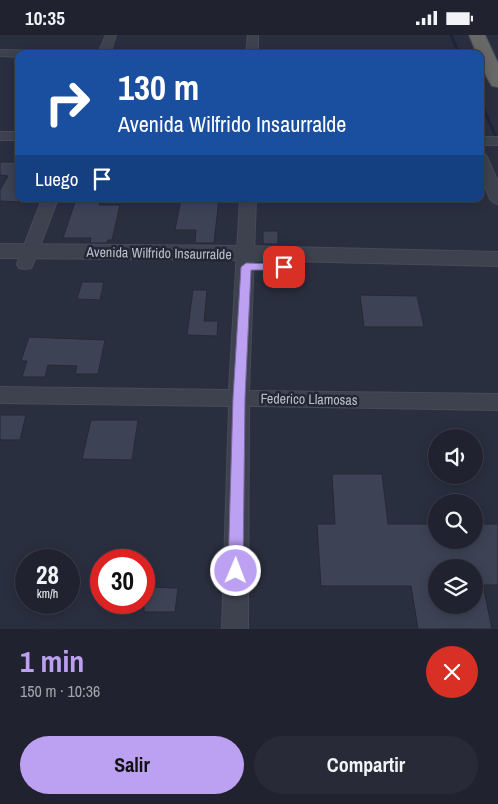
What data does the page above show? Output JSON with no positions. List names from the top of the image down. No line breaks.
{"streets":{"street":["Avenida Wilfrido Insaurralde","Federico Llamosas"]},"page":{"status":"10:35","turn":["130 m","Avenida Wilfrido Insaurralde"],"then":"Luego","speed":"28 km/h","limit":"30","heading":["1 min","150 m · 10:36"],"buttons":["Salir","Compartir"]}}
